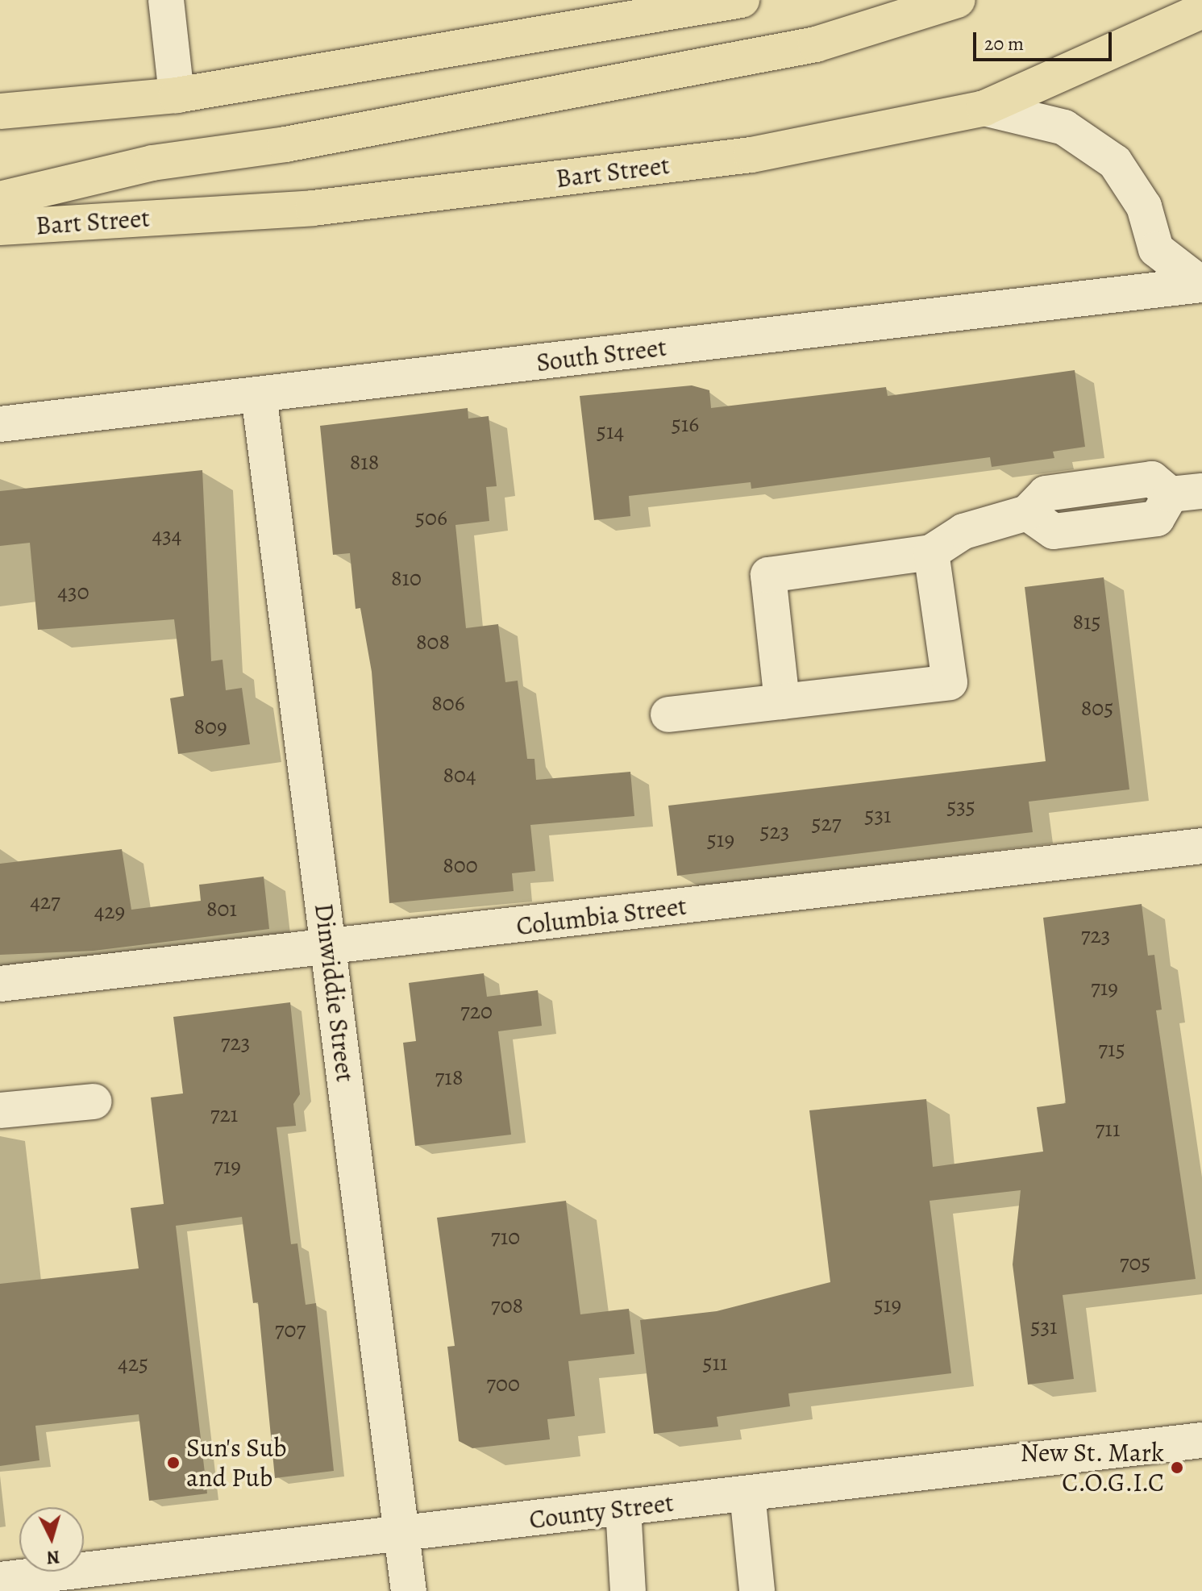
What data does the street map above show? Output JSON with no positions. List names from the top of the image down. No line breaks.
{"streets":{"main road":["Bart Street"],"street":["South Street","Columbia Street","Dinwiddie Street","County Street"]},"crossings":[["South Street","Dinwiddie Street"],["Columbia Street","Dinwiddie Street"],["Dinwiddie Street","County Street"]],"places":["Sun's Sub and Pub","New St. Mark C.O.G.I.C"],"house_numbers":["516","514","818","506","434","810","430","815","808","806","805","809","804","535","531","527","523","519","800","427","801","429","723","719","720","723","715","718","721","711","719","710","705","519","708","531","707","511","425","700"],"scale_bar":"20 m","north":"bottom"}
